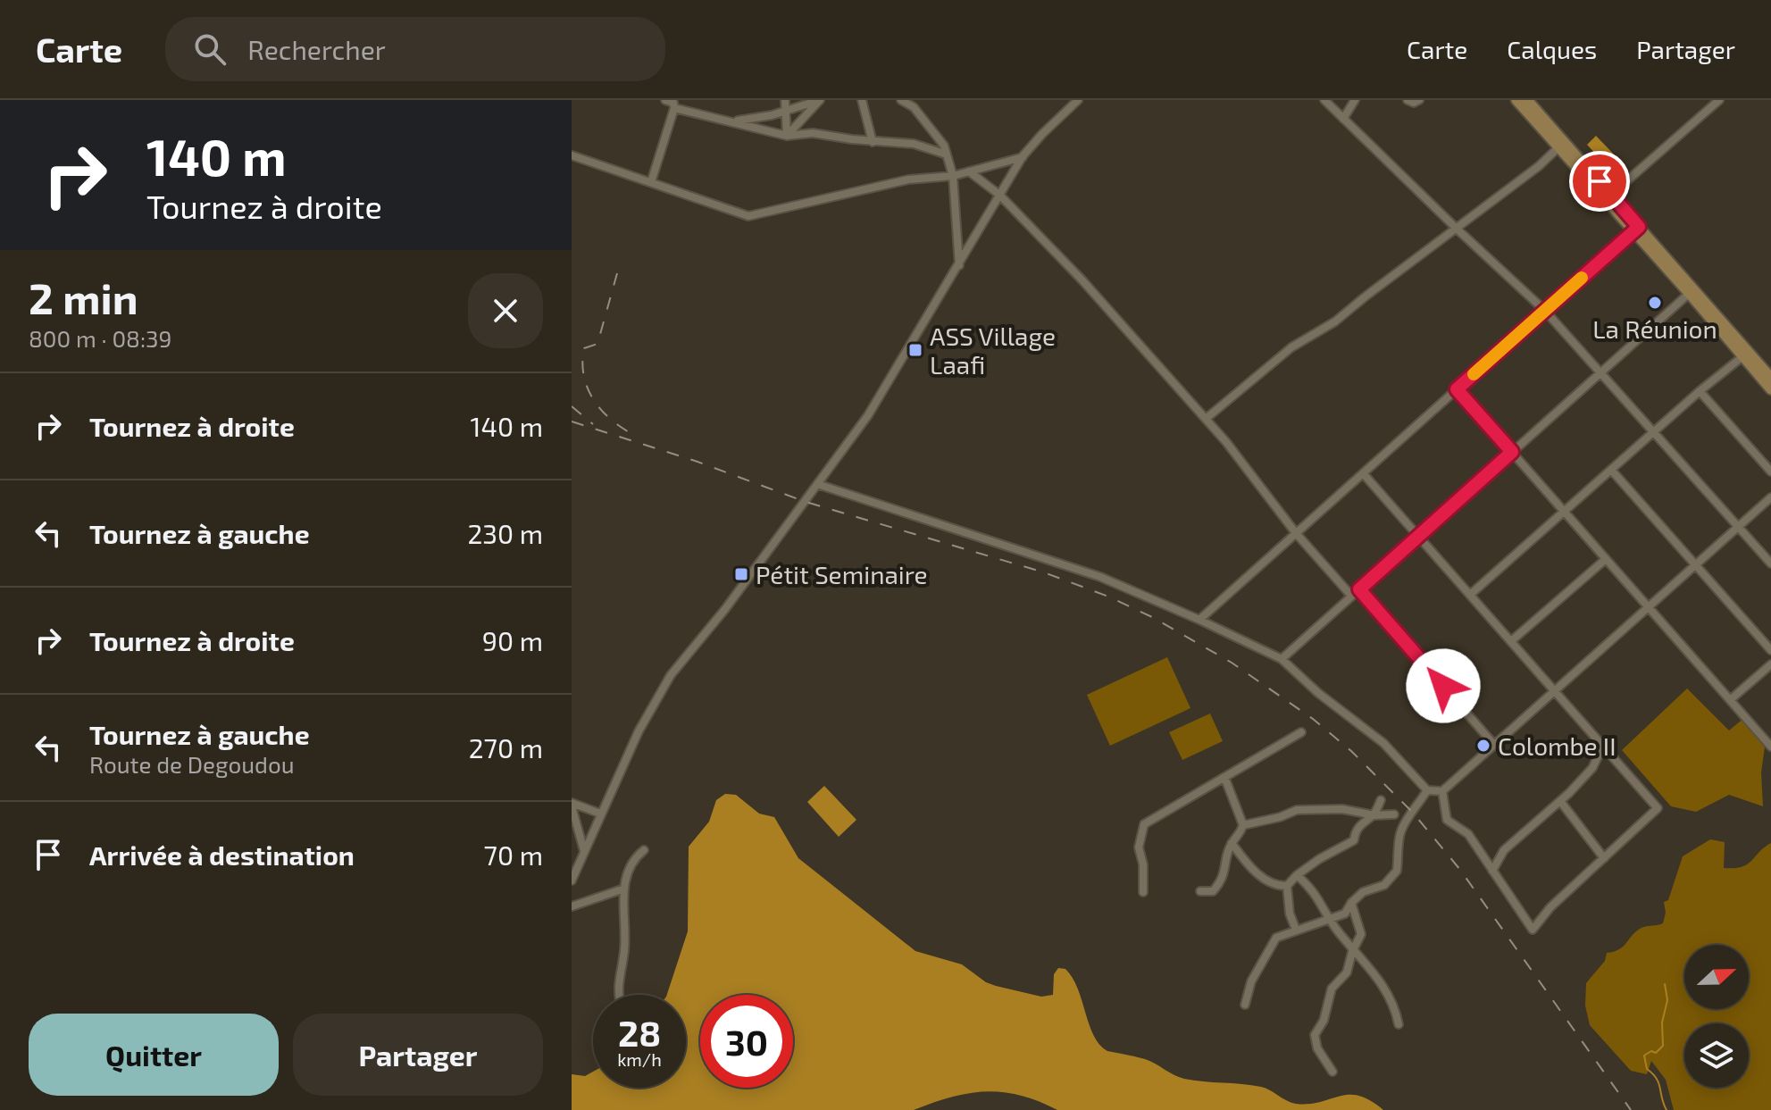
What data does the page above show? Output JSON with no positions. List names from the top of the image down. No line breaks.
{"places":{"other":["La Réunion","Colombe II"],"transit":["ASS Village Laafi","Pétit Seminaire"]},"north":"right","page":{"header":"Carte","search":"Rechercher","nav":["Carte","Calques","Partager"],"turn":["140 m","Tournez à droite"],"heading":["2 min","800 m · 08:39"],"list":[{"name":"Tournez à droite","value":"140 m"},{"name":"Tournez à gauche","value":"230 m"},{"name":"Tournez à droite","value":"90 m"},{"name":"Tournez à gauche","note":"Route de Degoudou","value":"270 m"},{"name":"Arrivée à destination","value":"70 m"}],"speed":"28 km/h","limit":"30","buttons":["Quitter","Partager"]}}
